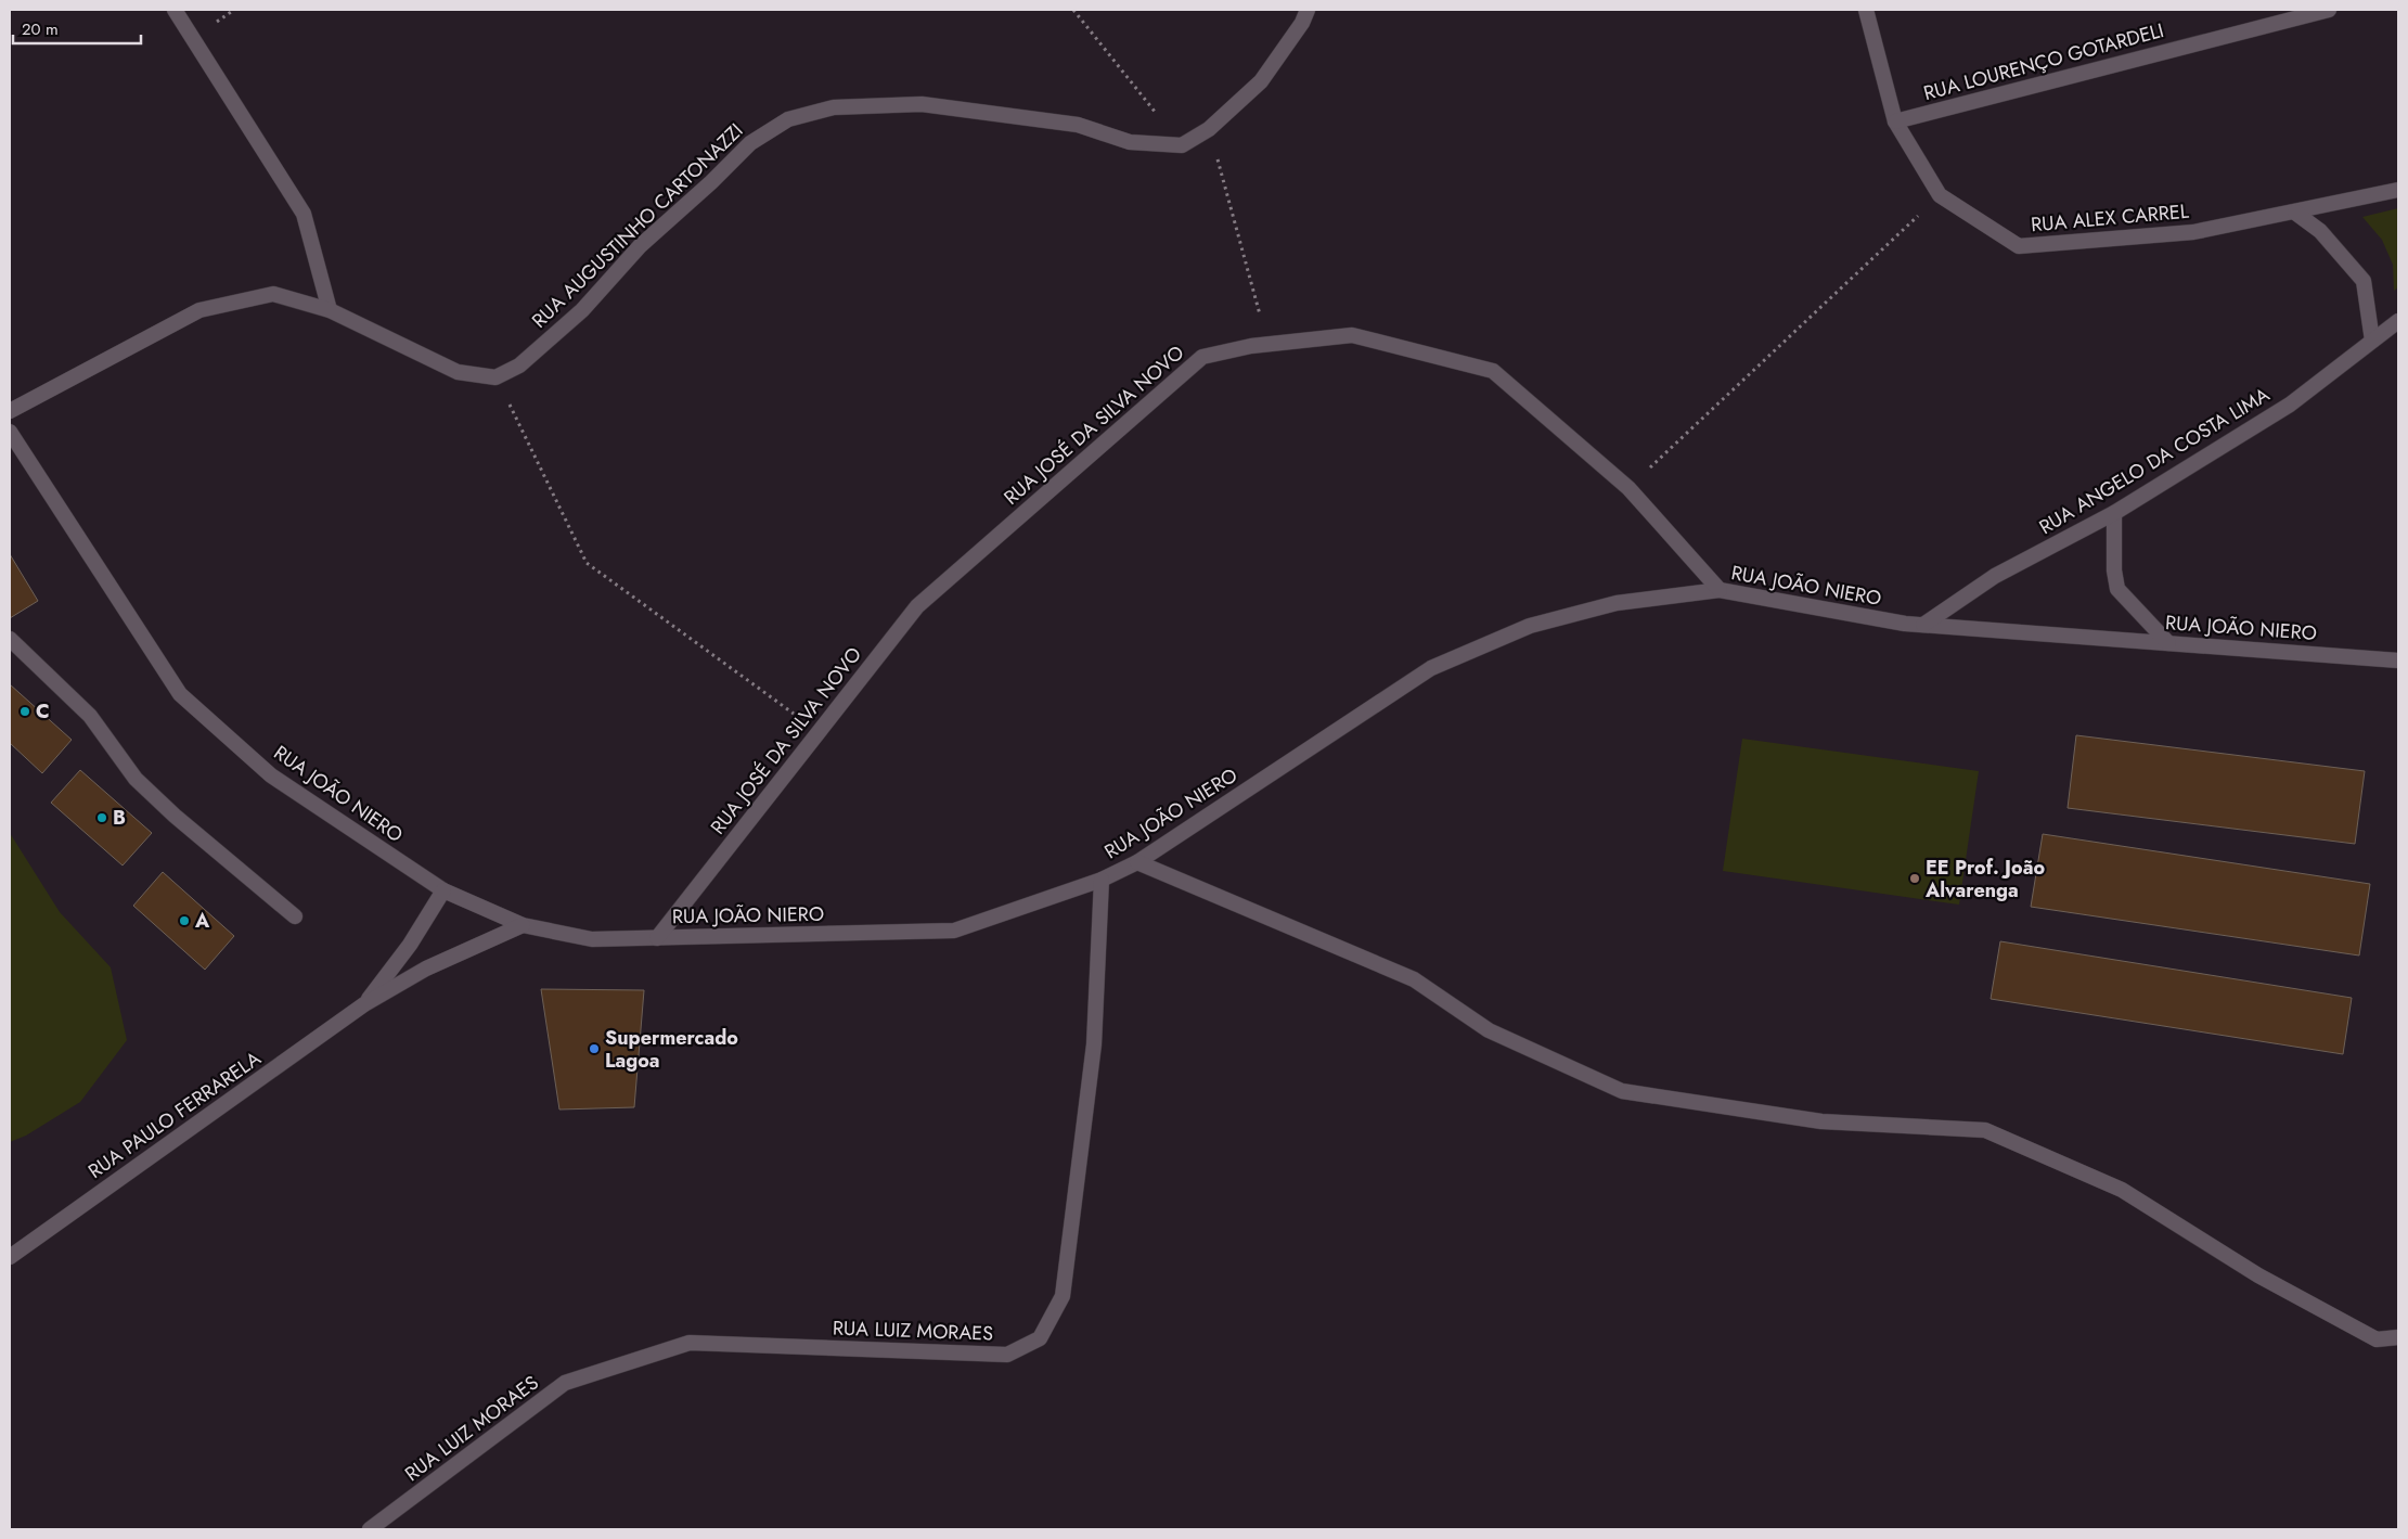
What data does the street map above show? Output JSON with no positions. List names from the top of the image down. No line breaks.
{"streets":{"street":["RUA LOURENÇO GOTARDELI","RUA ALEX CARREL","RUA AUGUSTINHO CARTONAZZI","RUA JOSÉ DA SILVA NOVO","RUA ANGELO DA COSTA LIMA","RUA JOÃO NIERO","RUA PAULO FERRARELA","RUA LUIZ MORAES"]},"crossings":[["RUA LOURENÇO GOTARDELI","RUA ALEX CARREL"],["RUA JOSÉ DA SILVA NOVO","RUA JOÃO NIERO"],["RUA ANGELO DA COSTA LIMA","RUA JOÃO NIERO"],["RUA JOÃO NIERO","RUA PAULO FERRARELA"],["RUA JOÃO NIERO","RUA LUIZ MORAES"]],"places":["C","B","EE Prof. João Alvarenga","A","Supermercado Lagoa"],"scale_bar":"20 m"}
